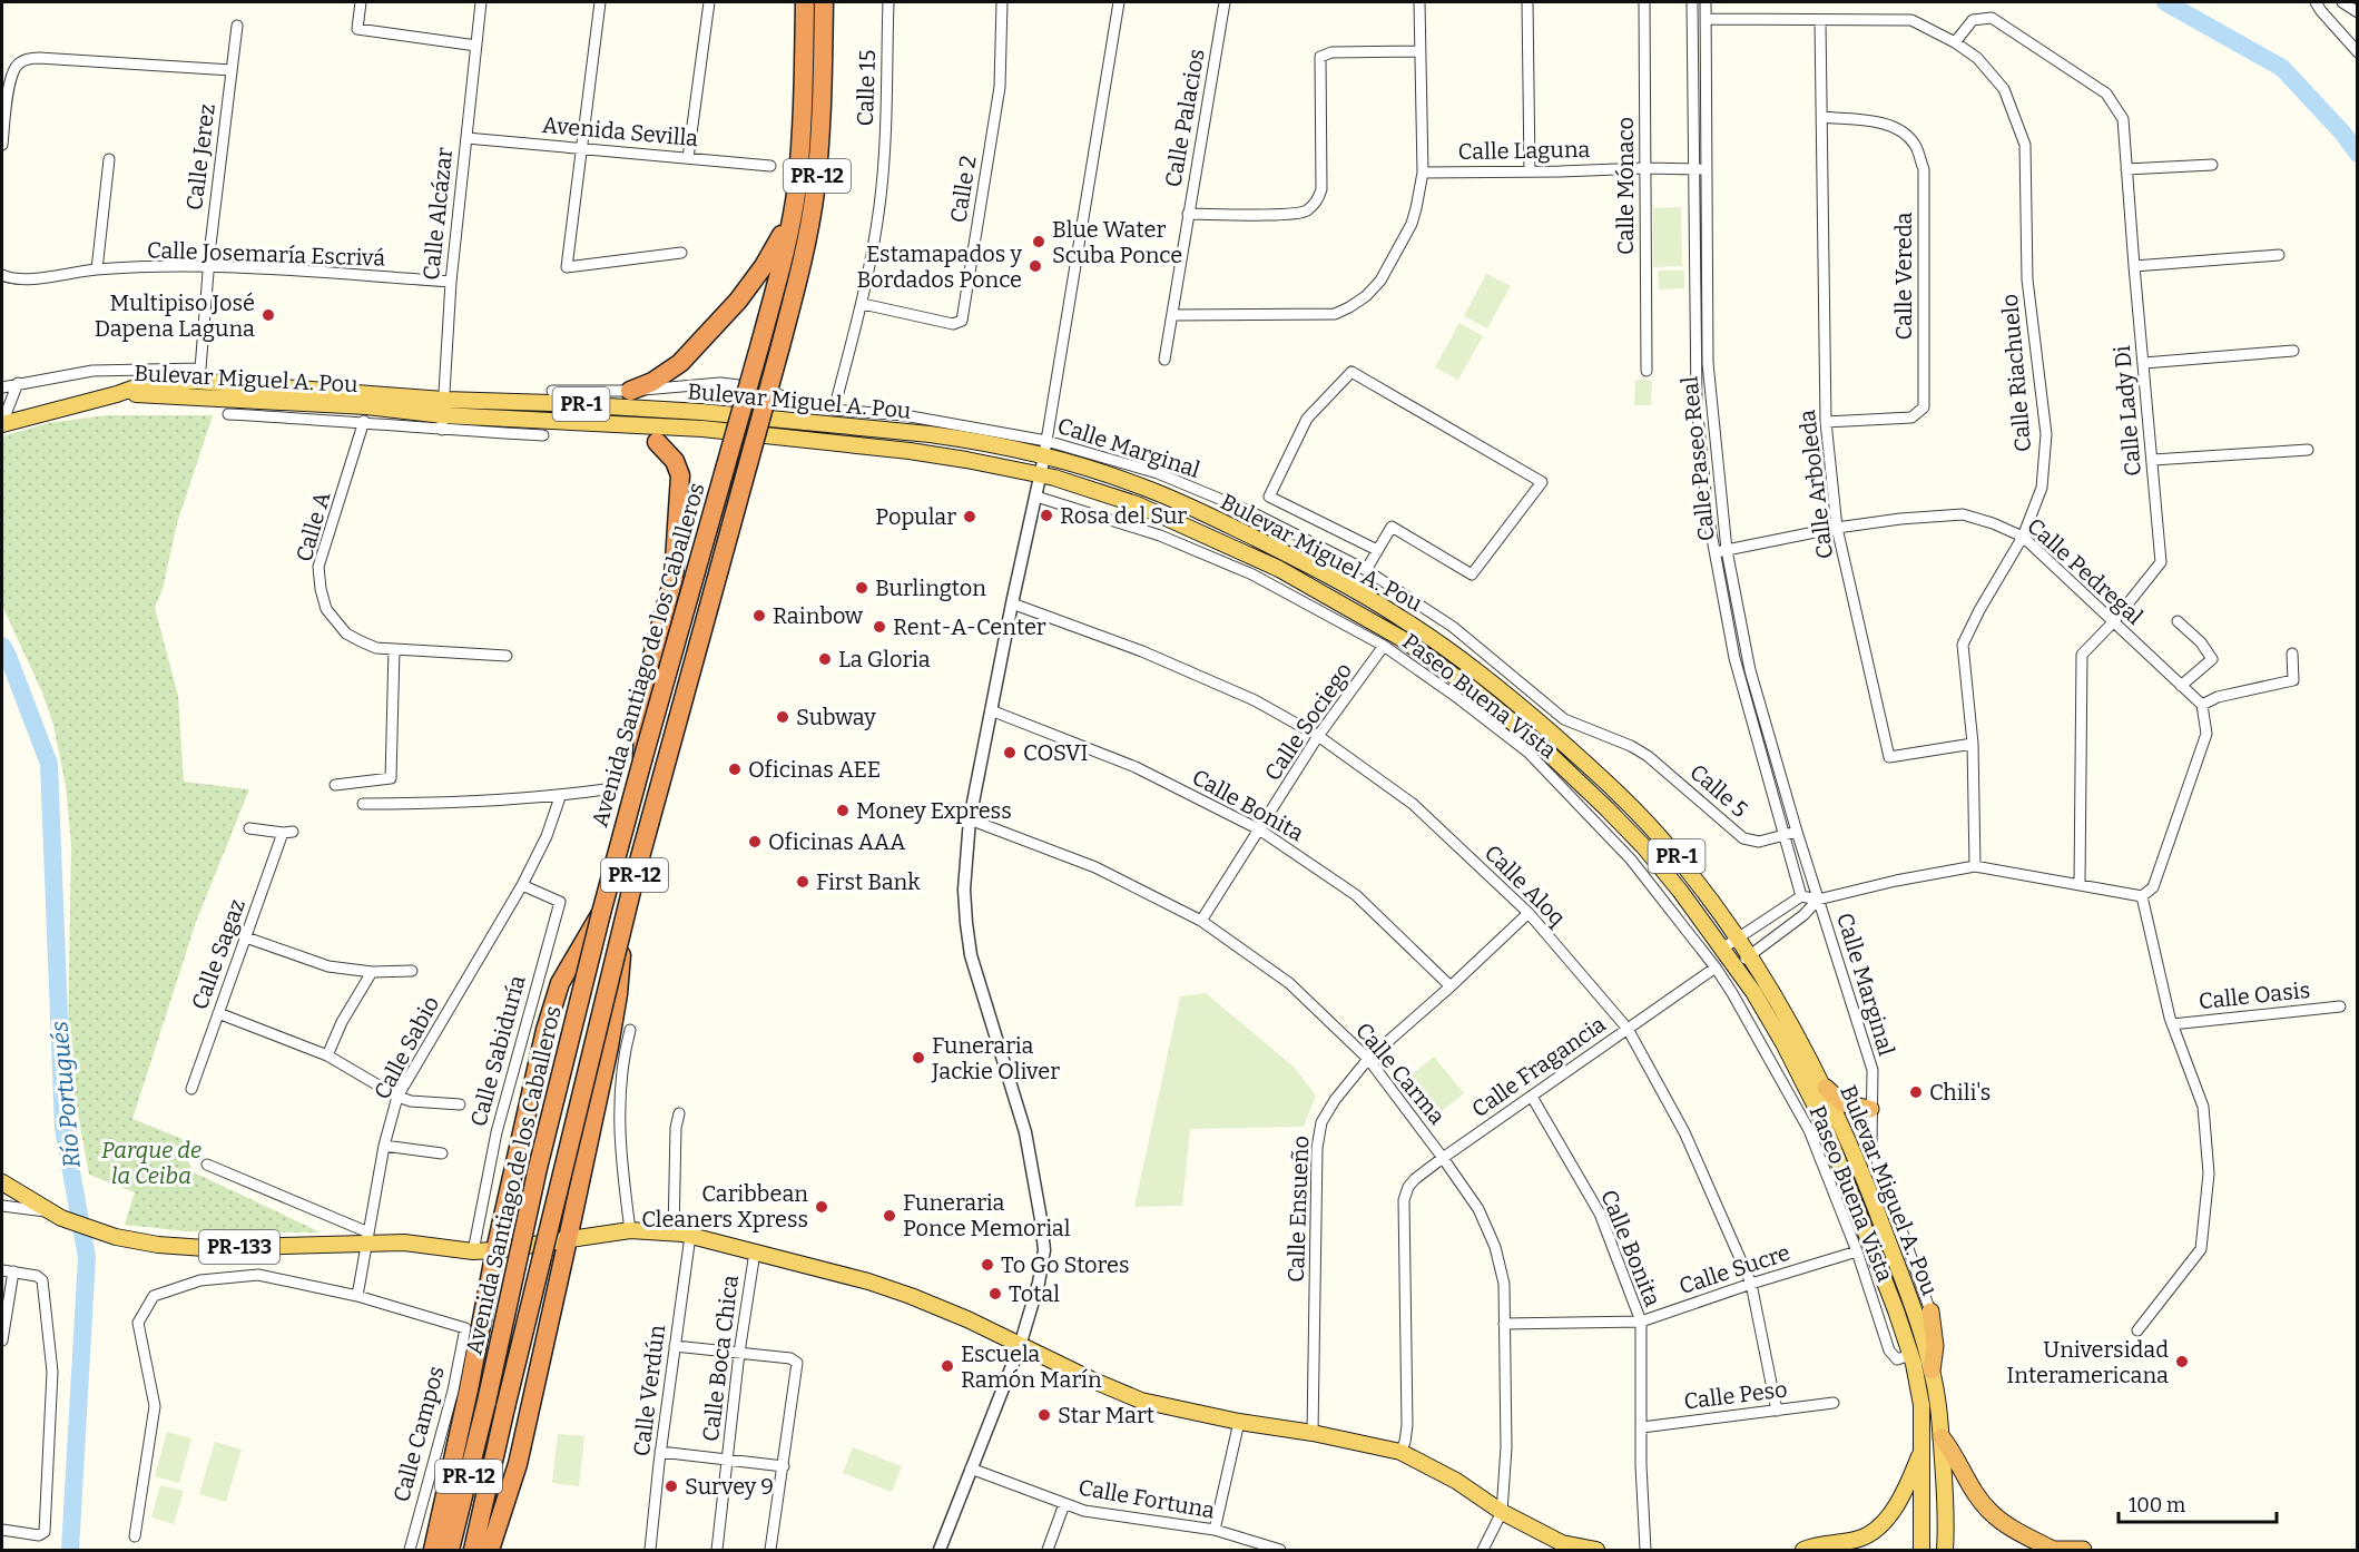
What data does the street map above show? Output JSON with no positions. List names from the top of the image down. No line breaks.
{"streets":{"highway":["PR-12","Avenida Santiago de los Caballeros"],"main road":["Bulevar Miguel A. Pou","PR-1","PR-133"],"street":["Calle 15","Calle Palacios","Avenida Sevilla","Calle Laguna","Calle Jerez","Calle Mónaco","Calle 2","Calle Alcázar","Calle Josemaría Escrivá","Calle Vereda","Calle Riachuelo","Calle Lady Di","Calle Marginal","Calle Paseo Real","Calle Arboleda","Calle A","Calle Pedregal","Paseo Buena Vista","Calle Sociego","Calle 5","Calle Bonita","Calle Aloq","Calle Sagaz","Calle Oasis","Calle Sabio","Calle Sabiduría","Calle Fragancia","Calle Carma","Calle Ensueño","Calle Sucre","Calle Boca Chica","Calle Verdún","Calle Peso","Calle Campos","Calle Fortuna"]},"crossings":[["Calle 15","Calle 2"],["Calle 15","Calle Marginal"],["Avenida Sevilla","Calle Alcázar"],["Calle Laguna","Calle Mónaco"],["Calle Laguna","Calle Paseo Real"],["Calle Jerez","Calle Josemaría Escrivá"],["Calle Alcázar","Calle Josemaría Escrivá"],["Calle Alcázar","Bulevar Miguel A. Pou"],["Calle Vereda","Calle Arboleda"],["Calle Riachuelo","Calle Lady Di"],["Calle Riachuelo","Calle Paseo Real"],["Calle Riachuelo","Calle Arboleda"],["Calle Riachuelo","Calle Pedregal"],["Bulevar Miguel A. Pou","Paseo Buena Vista"],["Calle Lady Di","Calle Pedregal"],["Calle Marginal","Calle Paseo Real"],["Calle Marginal","Calle 5"],["Calle Paseo Real","Calle Pedregal"],["Calle Paseo Real","Calle 5"],["Calle Arboleda","Calle Pedregal"],["Paseo Buena Vista","Calle Sociego"],["Paseo Buena Vista","Calle Fragancia"],["Paseo Buena Vista","Calle Sucre"],["Calle Sociego","Calle Bonita"],["Calle Sociego","Calle Aloq"],["Calle Sociego","Calle Carma"],["Calle Bonita","Calle Fragancia"],["Calle Bonita","Calle Ensueño"],["Calle Bonita","Calle Sucre"],["Calle Bonita","Calle Peso"],["Calle Aloq","Calle Fragancia"],["Calle Aloq","Calle Ensueño"],["Calle Aloq","Calle Sucre"],["Calle Aloq","Calle Peso"],["Calle Sabio","Calle Sabiduría"],["Calle Sabio","PR-133"],["Calle Sabio","Calle Campos"],["Calle Sabiduría","PR-133"],["Calle Fragancia","Calle Carma"],["Calle Fragancia","PR-133"],["Calle Carma","Calle Ensueño"],["Calle Carma","PR-133"],["Calle Carma","Calle Sucre"],["Calle Ensueño","PR-133"],["PR-133","Calle Boca Chica"],["PR-133","Calle Verdún"]],"water":["Río Portugués"],"parks":["Parque de la Ceiba"],"places":["Blue Water Scuba Ponce","Estamapados y Bordados Ponce","Multipiso José Dapena Laguna","Rosa del Sur","Popular","Burlington","Rainbow","Rent-A-Center","La Gloria","Subway","COSVI","Oficinas AEE","Money Express","Oficinas AAA","First Bank","Funeraria Jackie Oliver","Chili's","Caribbean Cleaners Xpress","Funeraria Ponce Memorial","To Go Stores","Total","Universidad Interamericana","Escuela Ramón Marín","Star Mart","Survey 9"],"scale_bar":"100 m"}
